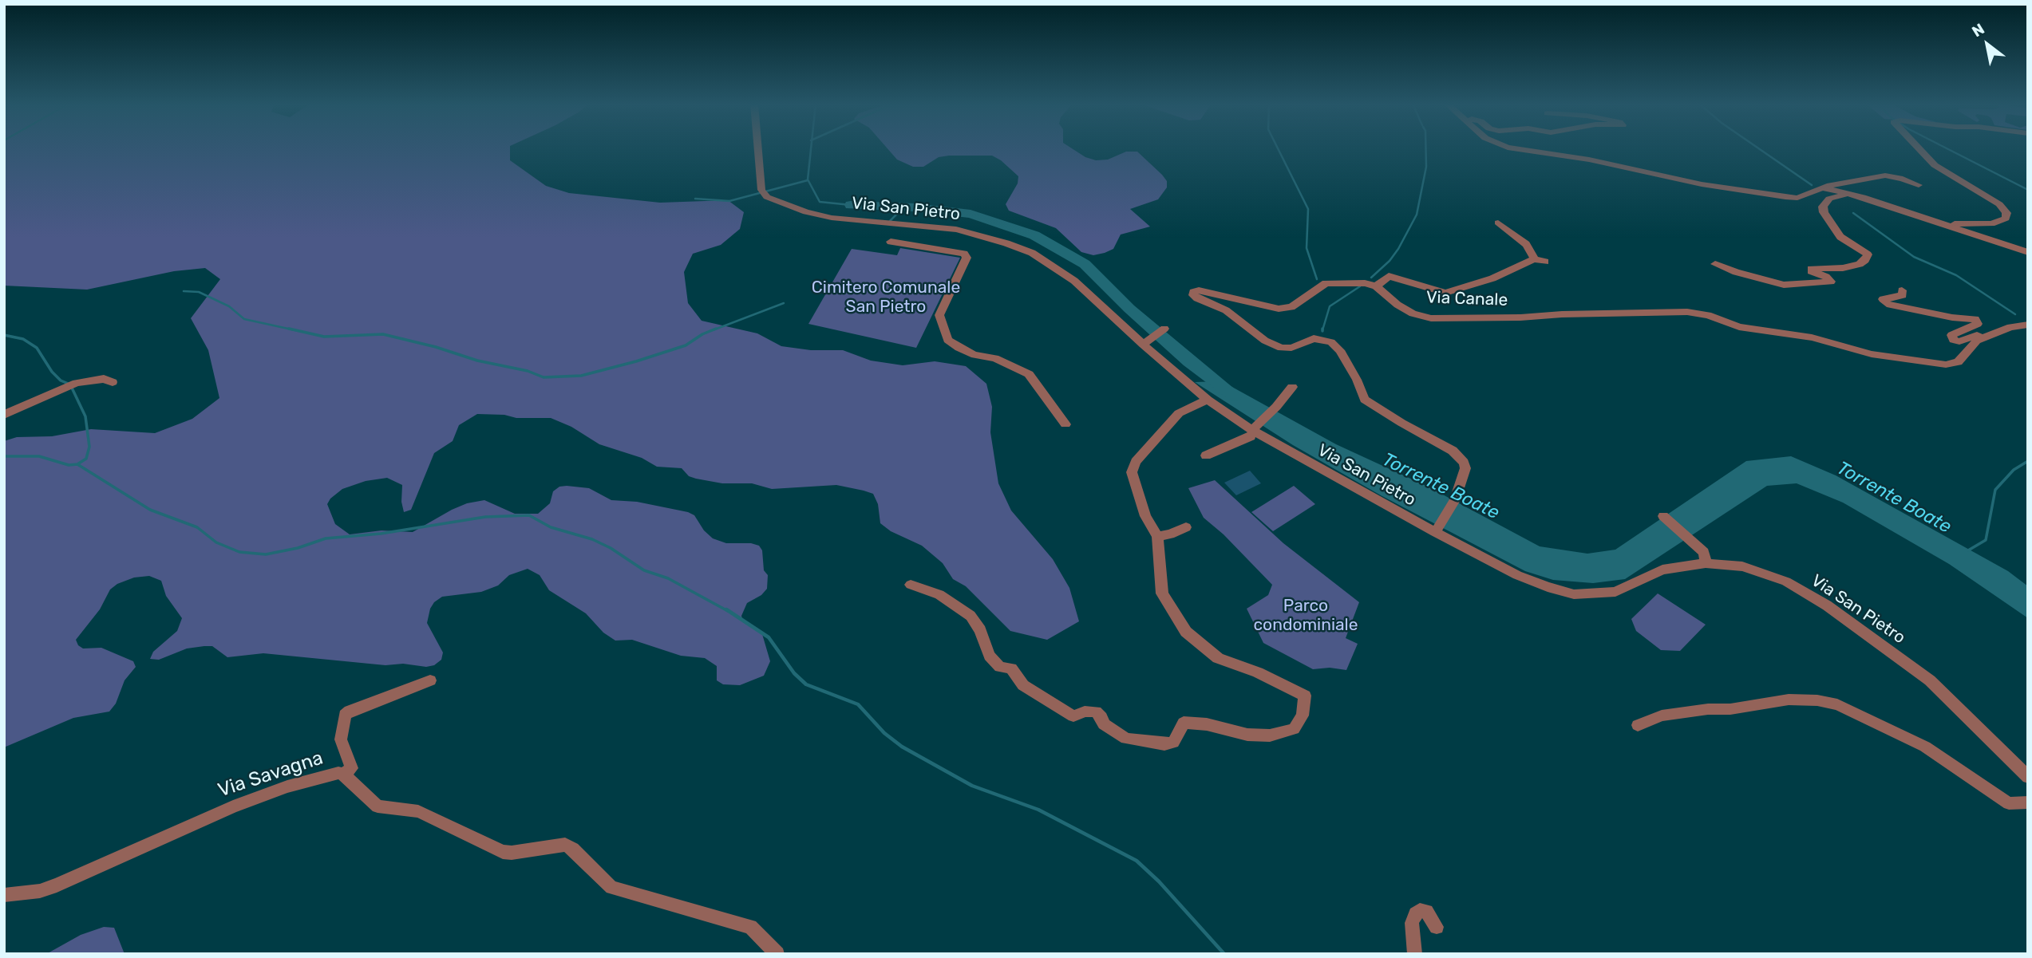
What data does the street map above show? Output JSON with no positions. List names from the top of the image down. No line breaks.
{"streets":{"street":["Via San Pietro","Via Canale","Via Savagna"]},"water":["Torrente Boate"],"parks":["Cimitero Comunale San Pietro","Parco condominiale"],"north":"top left"}
